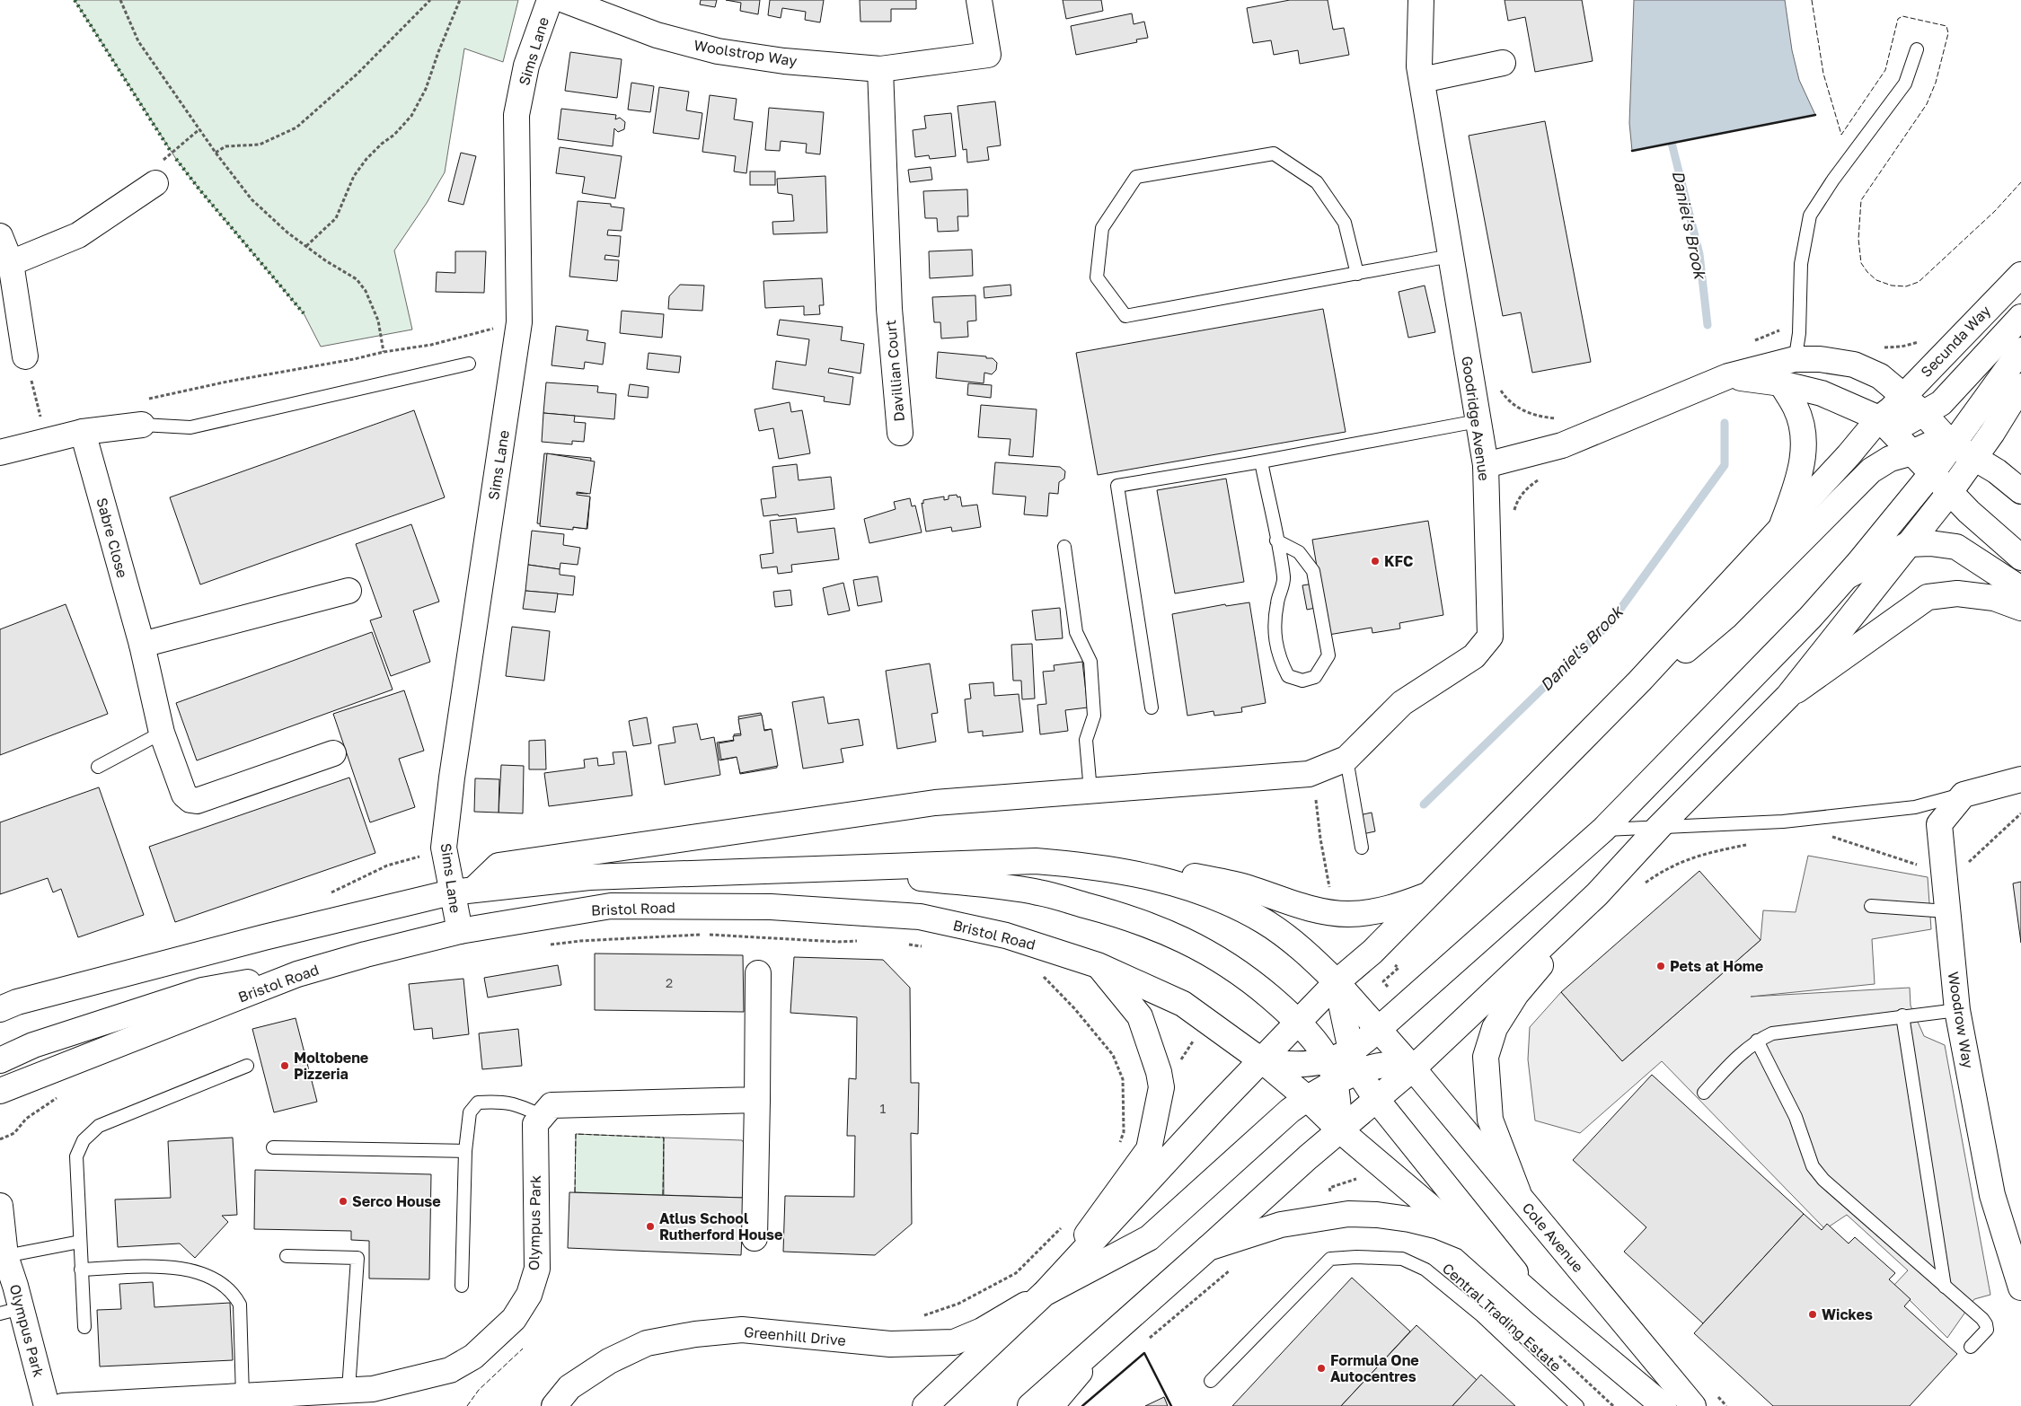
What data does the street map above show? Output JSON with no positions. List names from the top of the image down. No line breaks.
{"streets":{"main road":["Sims Lane","Woolstrop Way","Secunda Way","Davillian Court","Goodridge Avenue","Sabre Close","Bristol Road","Woodrow Way","Olympus Park","Cole Avenue","Greenhill Drive"],"lane":["Central Trading Estate"]},"crossings":[["Sims Lane","Bristol Road"],["Woolstrop Way","Davillian Court"]],"water":["Daniel's Brook"],"places":["KFC","Pets at Home","Moltobene Pizzeria","Serco House","Atlus School Rutherford House","Wickes","Formula One Autocentres"],"house_numbers":["2","1"]}
